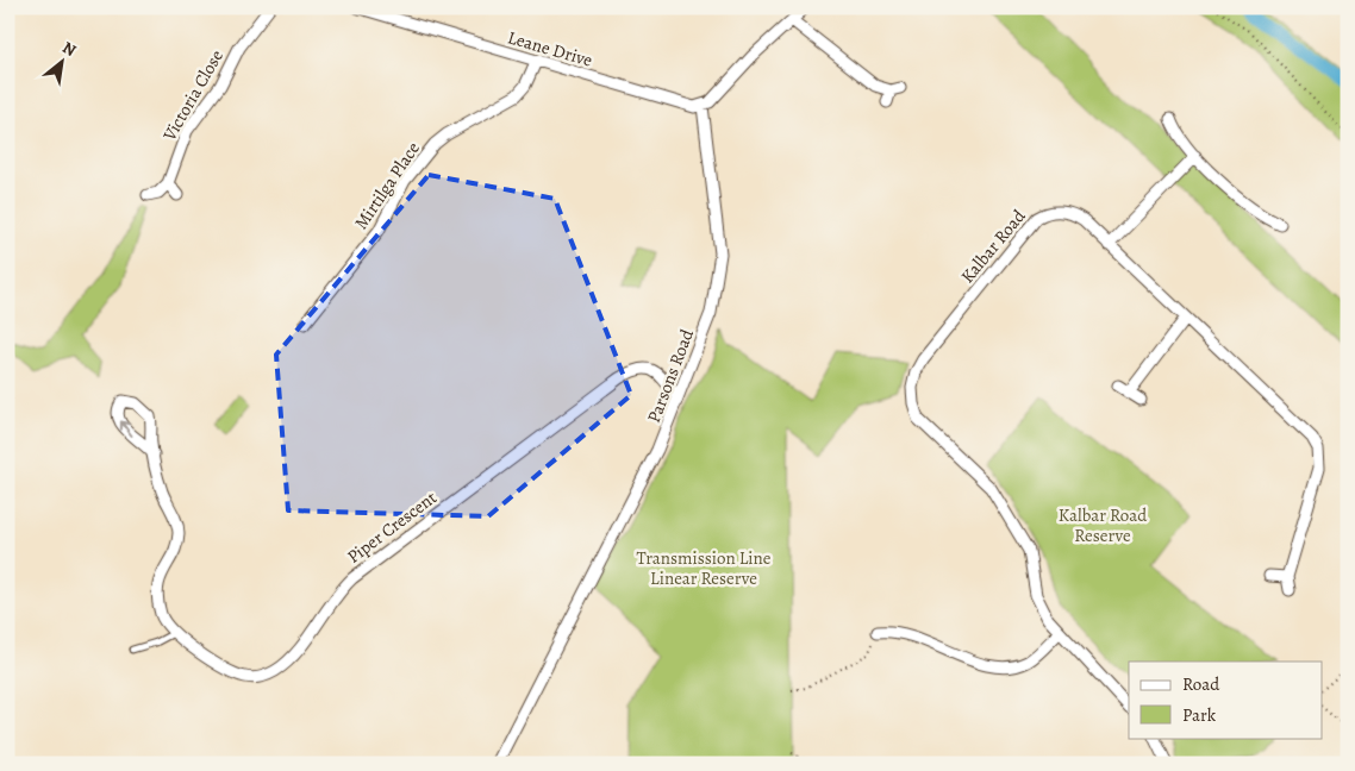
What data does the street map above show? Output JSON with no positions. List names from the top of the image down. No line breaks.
{"streets":{"street":["Leane Drive","Victoria Close","Mirtilga Place","Kalbar Road","Parsons Road","Piper Crescent"]},"crossings":[["Leane Drive","Mirtilga Place"],["Leane Drive","Parsons Road"],["Parsons Road","Piper Crescent"]],"parks":["Kalbar Road Reserve","Transmission Line Linear Reserve"],"legend":["Road","Park"],"north":"top right"}
